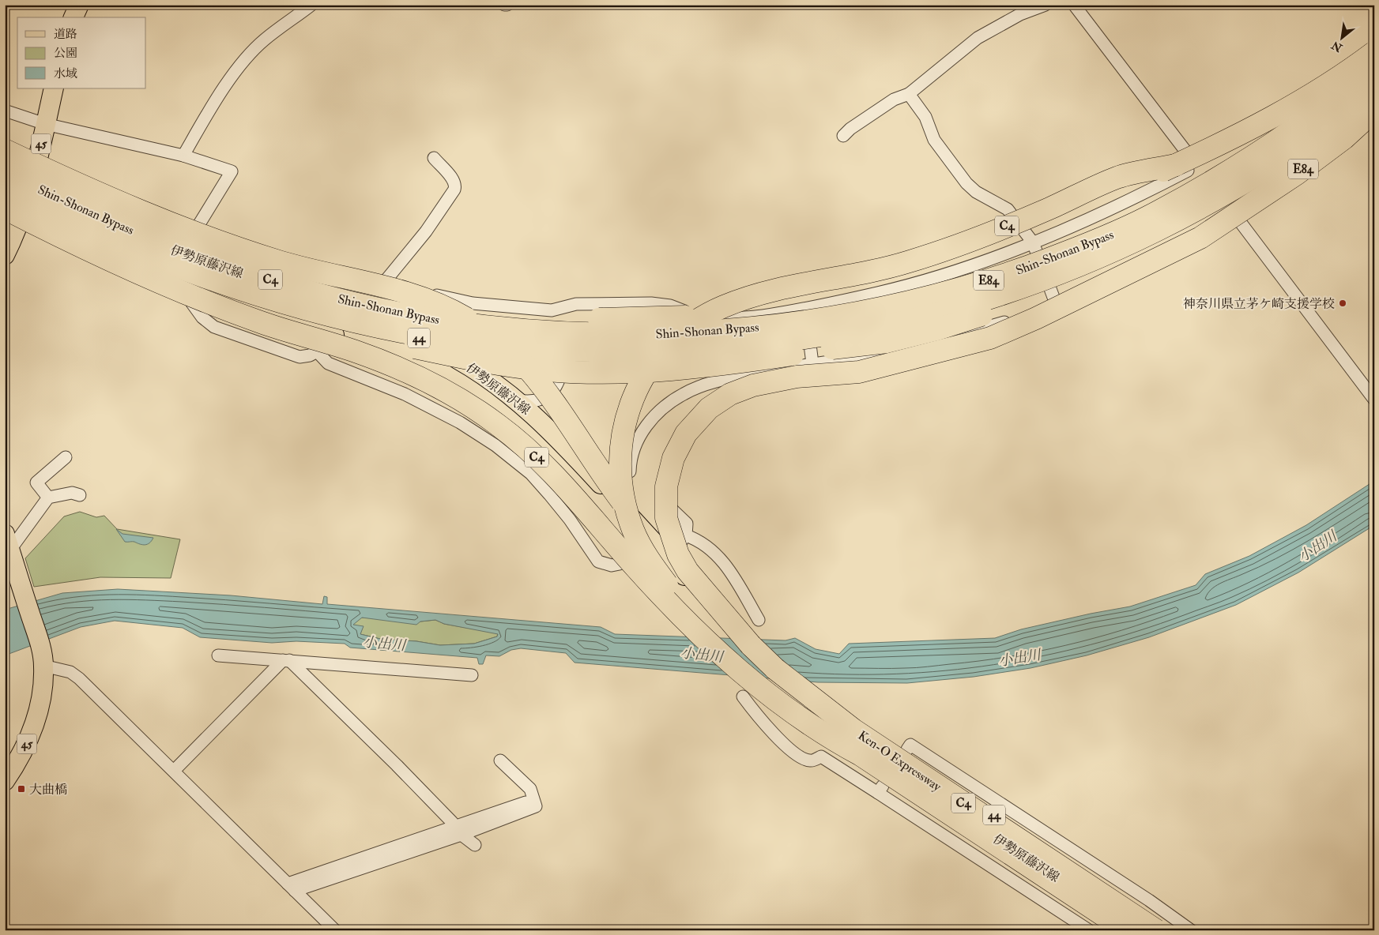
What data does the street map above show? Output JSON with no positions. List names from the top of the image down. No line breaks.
{"streets":{"highway":["E84","Shin-Shonan Bypass","C4","Ken-O Expressway"],"main road":["45","伊勢原藤沢線","44"]},"crossings":[["45","伊勢原藤沢線"],["E84","C4"],["C4","伊勢原藤沢線"],["C4","Ken-O Expressway"],["伊勢原藤沢線","Ken-O Expressway"]],"water":["小出川"],"places":{"other":["神奈川県立茅ケ崎支援学校"],"transit":["大曲橋"]},"legend":["道路","公園","水域"],"north":"bottom left"}
